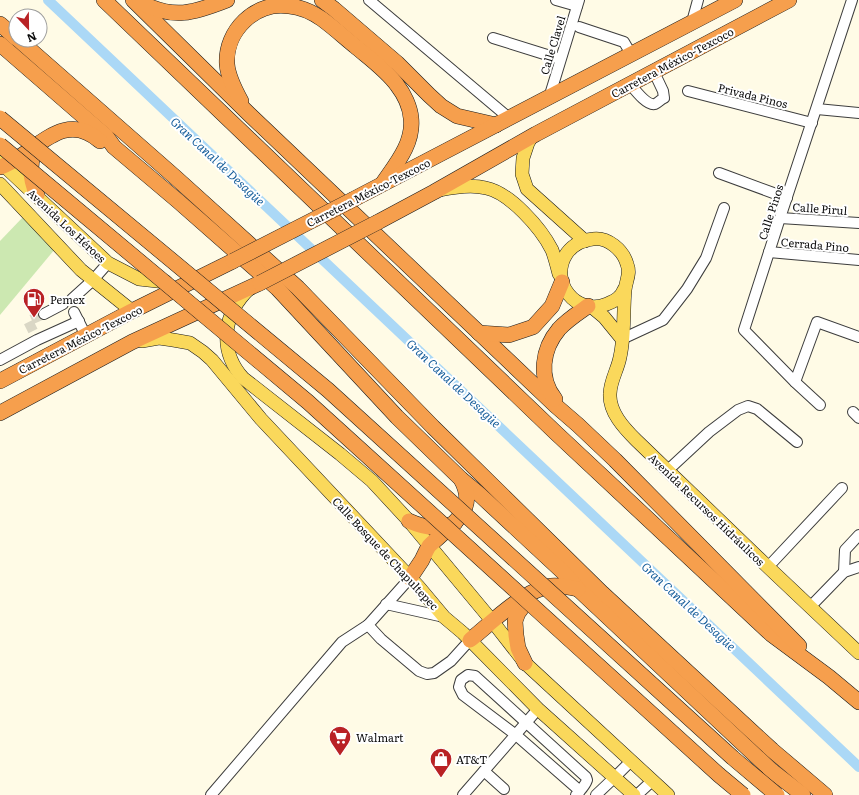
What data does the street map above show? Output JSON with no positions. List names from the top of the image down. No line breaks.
{"streets":{"highway":["Carretera México-Texcoco"],"main road":["Avenida Los Héroes","Avenida Recursos Hidráulicos","Calle Bosque de Chapultepec"],"street":["Calle Clavel","Privada Pinos","Calle Pirul","Calle Pinos","Cerrada Pino"]},"crossings":[["Calle Clavel","Carretera México-Texcoco"],["Carretera México-Texcoco","Avenida Los Héroes"],["Carretera México-Texcoco","Calle Bosque de Chapultepec"],["Privada Pinos","Calle Pinos"],["Calle Pirul","Calle Pinos"],["Calle Pinos","Cerrada Pino"]],"water":["Gran Canal de Desagüe"],"places":{"fuel station":["Pemex"],"supermarket":["Walmart"],"shop":["AT&T"]},"north":"bottom"}
